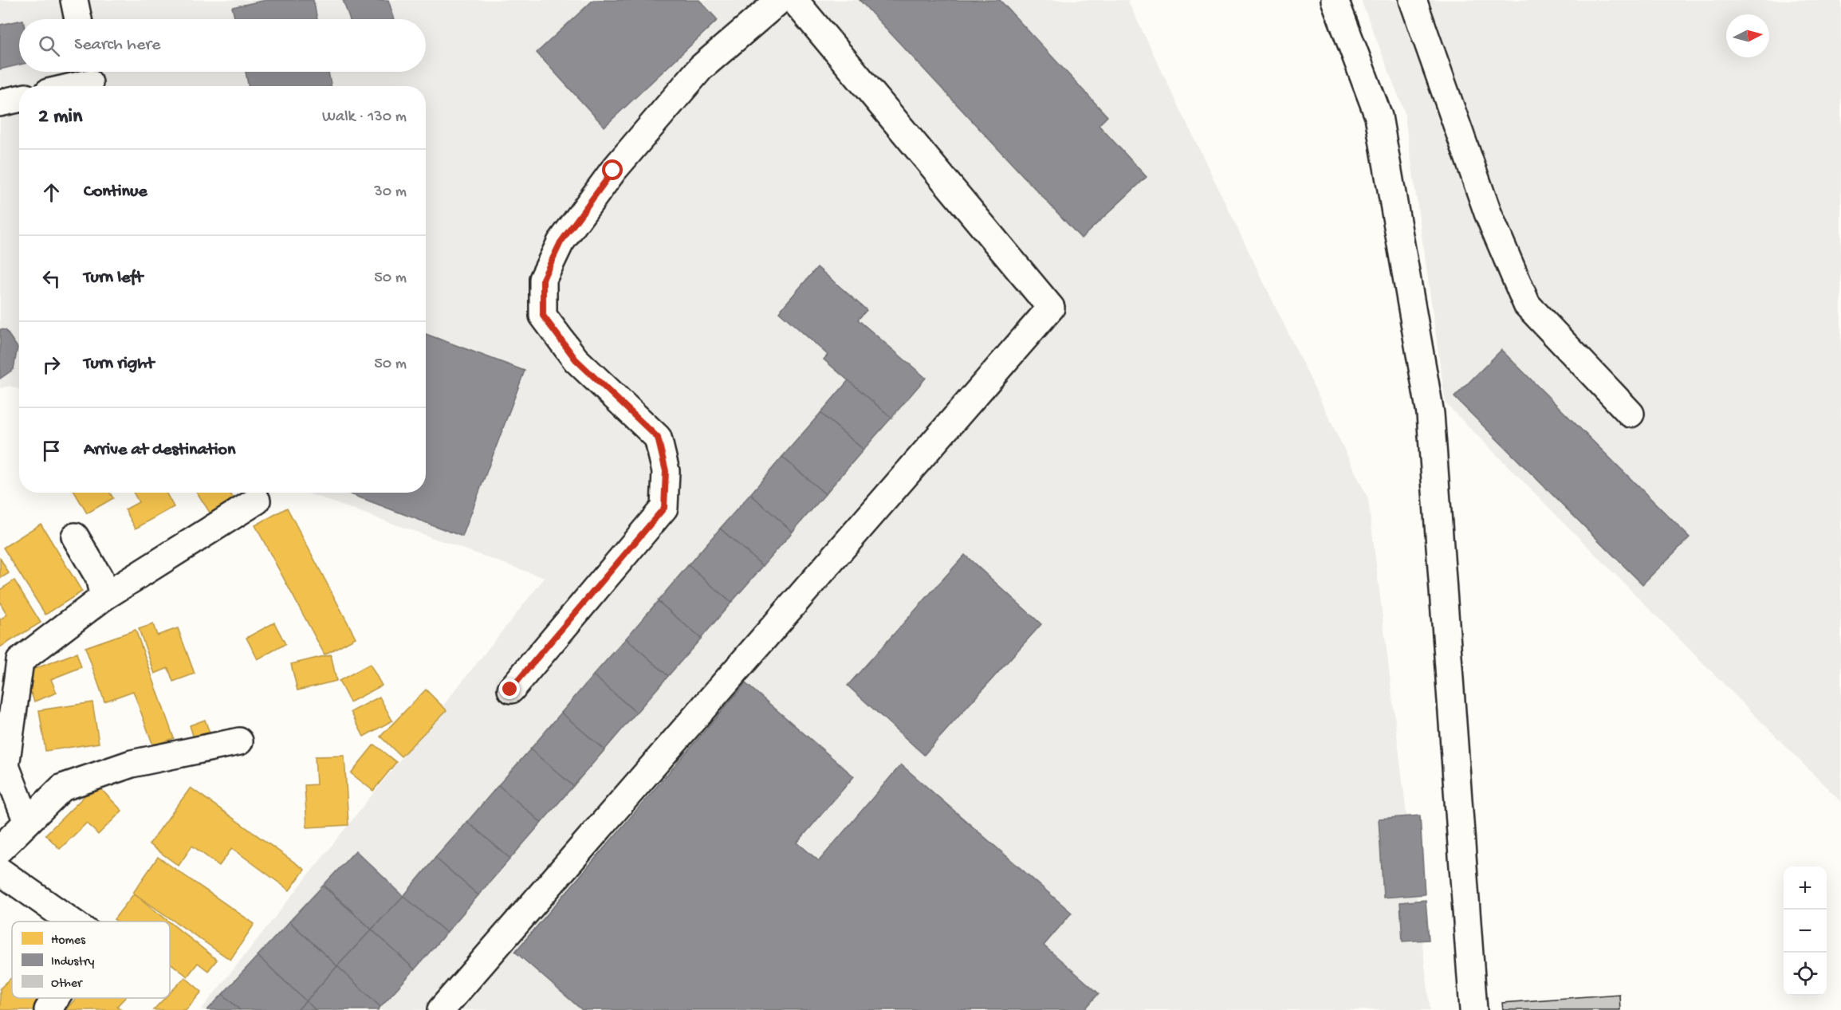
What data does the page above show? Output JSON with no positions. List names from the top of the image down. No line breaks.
{"legend":["Homes","Industry","Other"],"north":"right","page":{"search":"Search here","heading":["2 min","Walk · 130 m"],"list":[["Continue","30 m"],["Turn left","50 m"],["Turn right","50 m"],"Arrive at destination"],"map_buttons":["+","−"]}}
